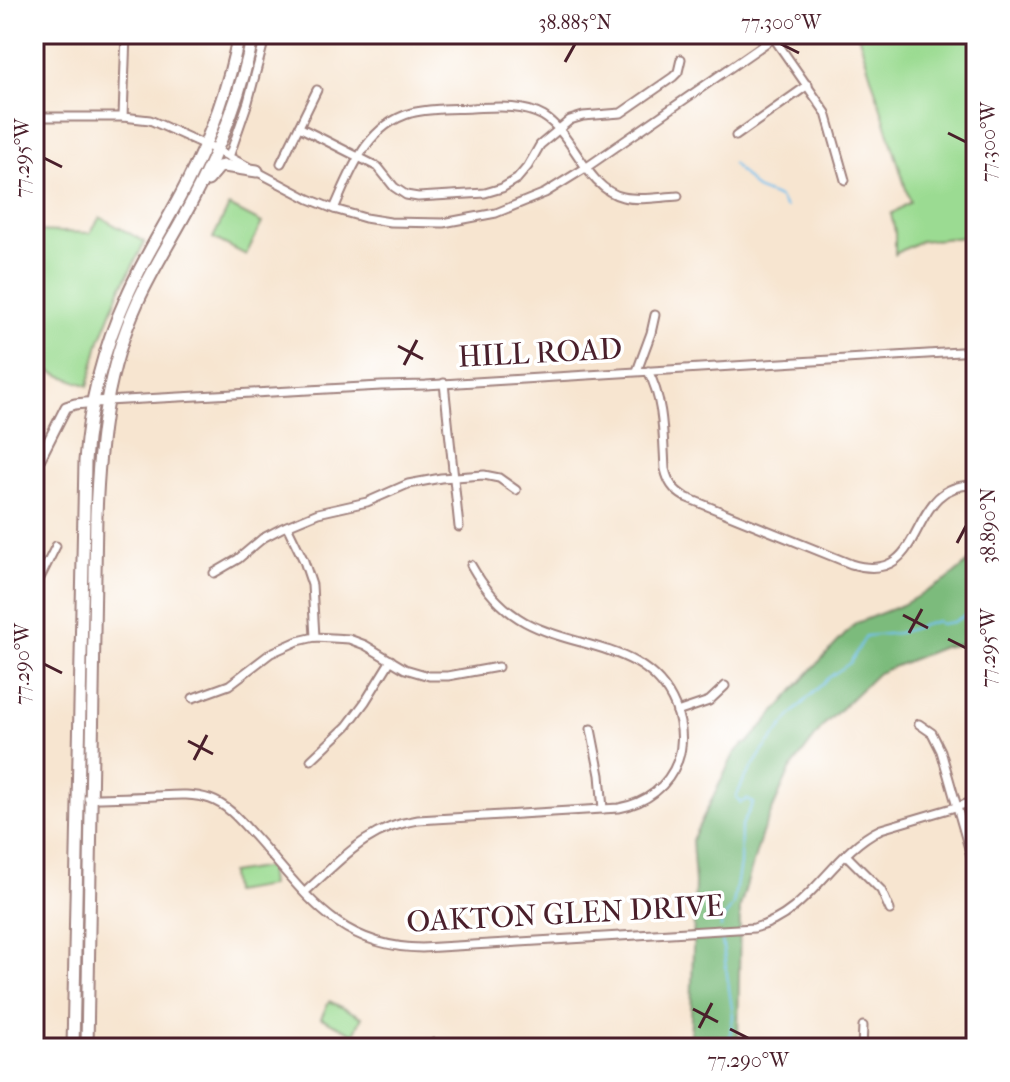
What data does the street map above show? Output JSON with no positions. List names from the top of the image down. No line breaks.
{"streets":{"street":["HILL ROAD","OAKTON GLEN DRIVE"]},"coordinates":["38.885°N","77.300°W","77.295°W","38.890°N","77.290°W"]}
